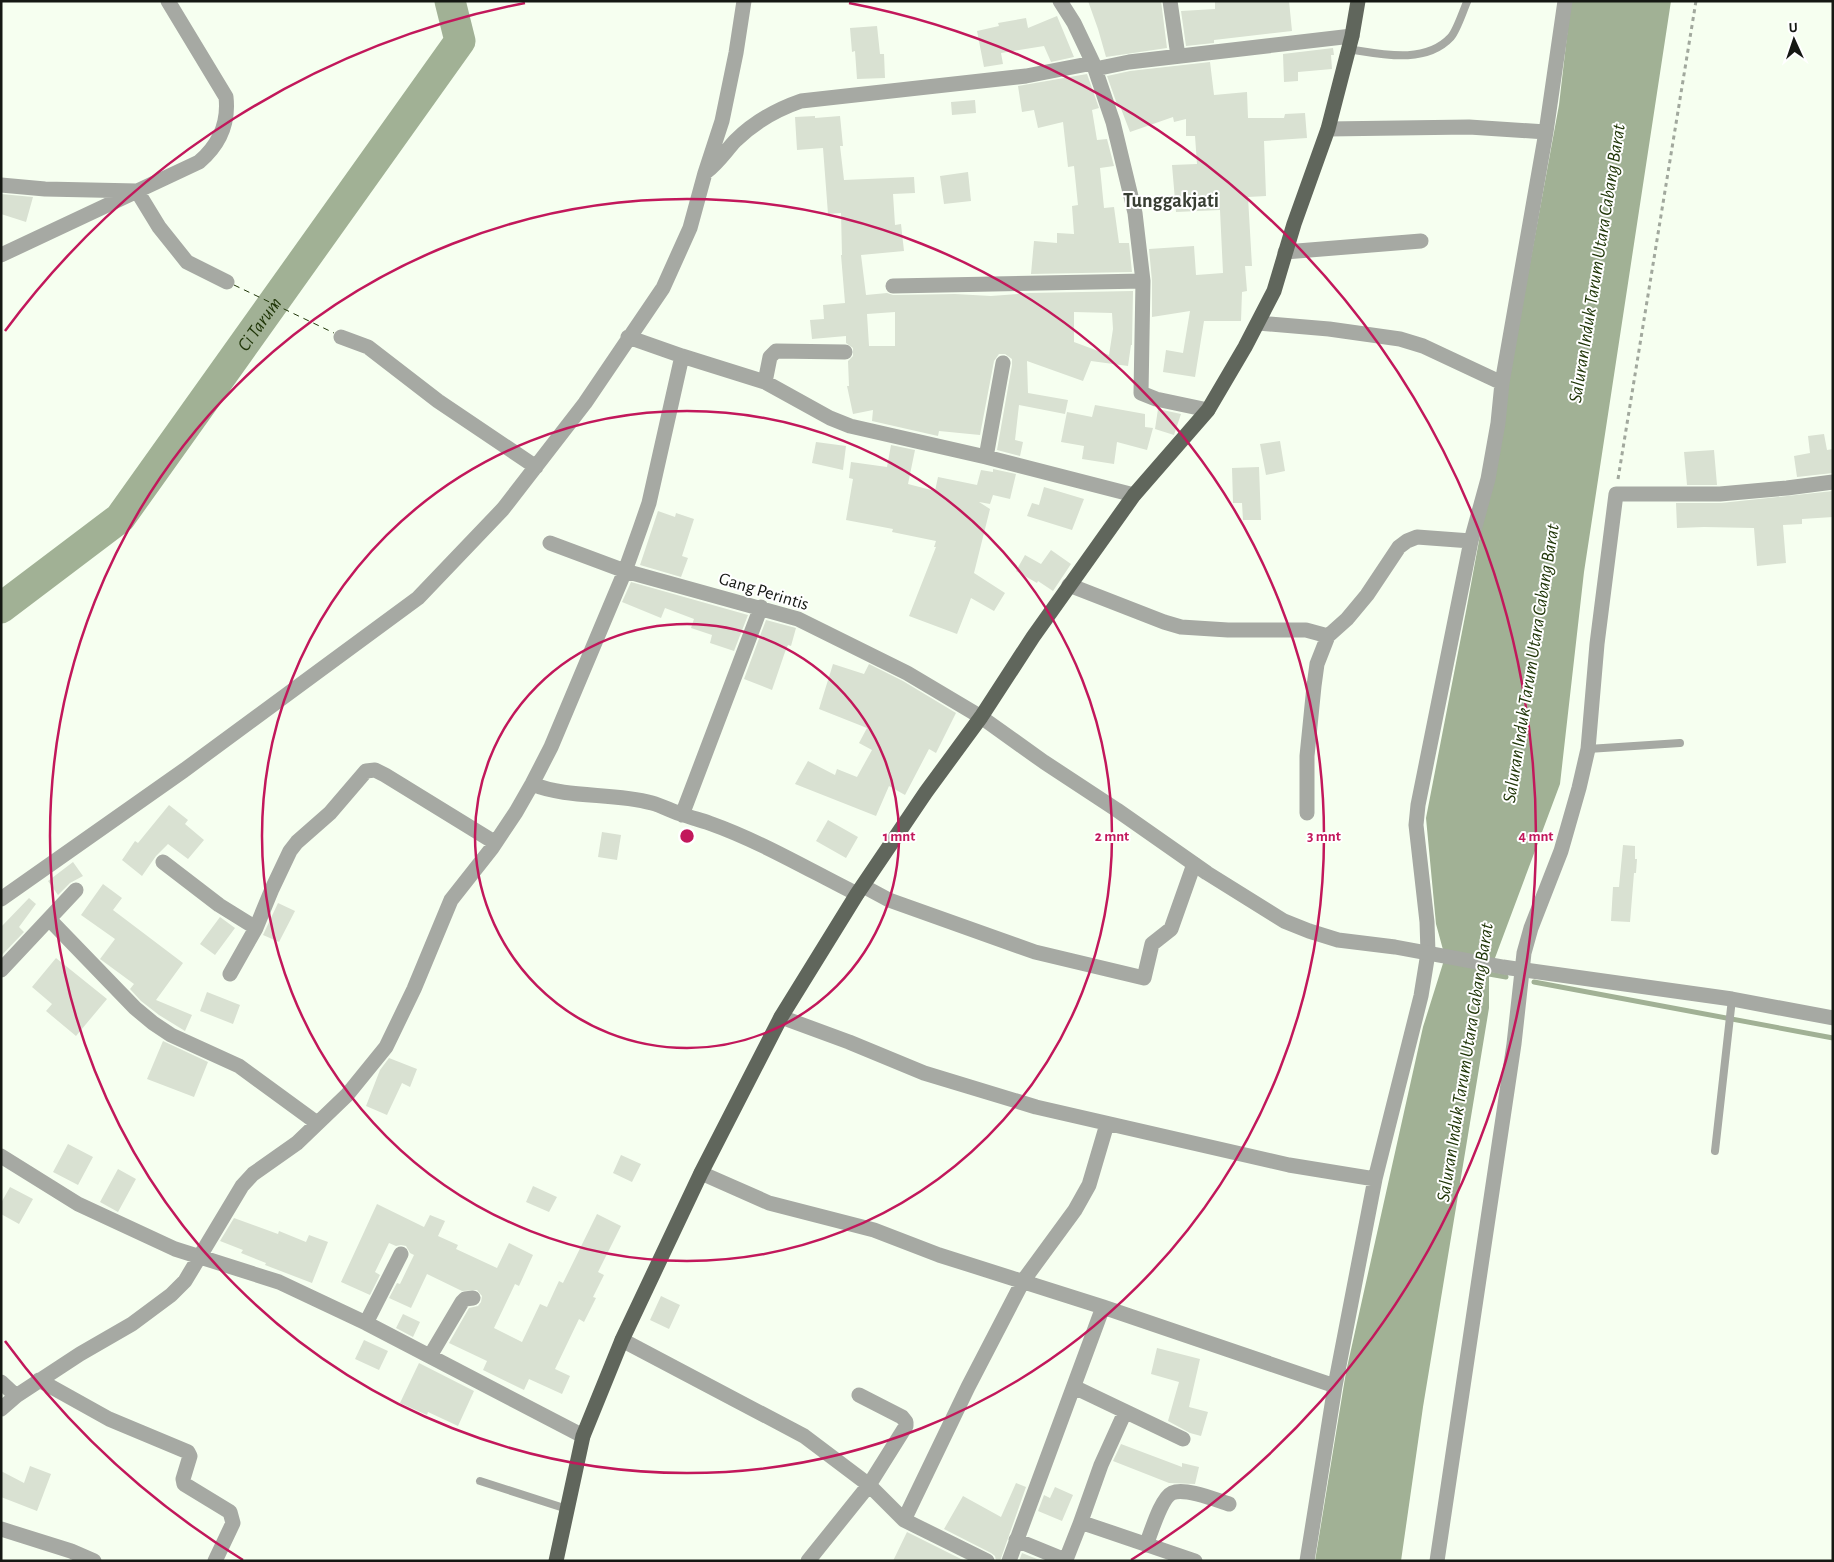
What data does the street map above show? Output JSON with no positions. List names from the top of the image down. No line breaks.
{"streets":{"street":["Gang Perintis"]},"districts":["Tunggakjati"],"water":["Saluran Induk Tarum Utara Cabang Barat","Ci Tarum"],"north":"top","rings":["1 mnt","2 mnt","3 mnt","4 mnt"]}
